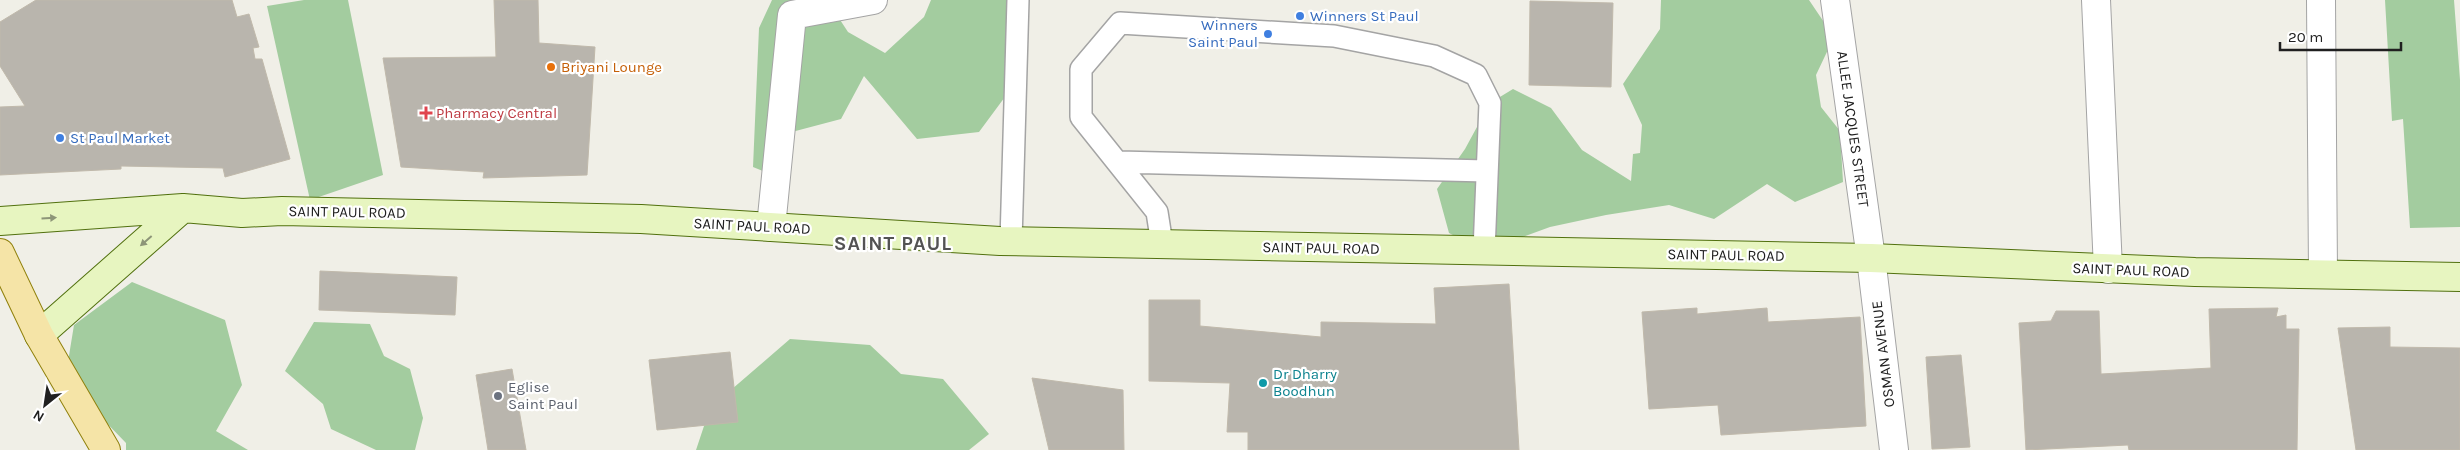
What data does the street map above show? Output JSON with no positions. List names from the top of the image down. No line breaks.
{"streets":{"main road":["SAINT PAUL ROAD"],"street":["ALLEE JACQUES STREET","OSMAN AVENUE"]},"crossings":[["ALLEE JACQUES STREET","SAINT PAUL ROAD"],["ALLEE JACQUES STREET","OSMAN AVENUE"],["SAINT PAUL ROAD","OSMAN AVENUE"]],"districts":["SAINT PAUL"],"places":{"other":["Winners St Paul","Winners Saint Paul","Briyani Lounge","St Paul Market","Dr Dharry Boodhun","Eglise Saint Paul"],"health":["Pharmacy Central"]},"scale_bar":"20 m","north":"bottom left"}
